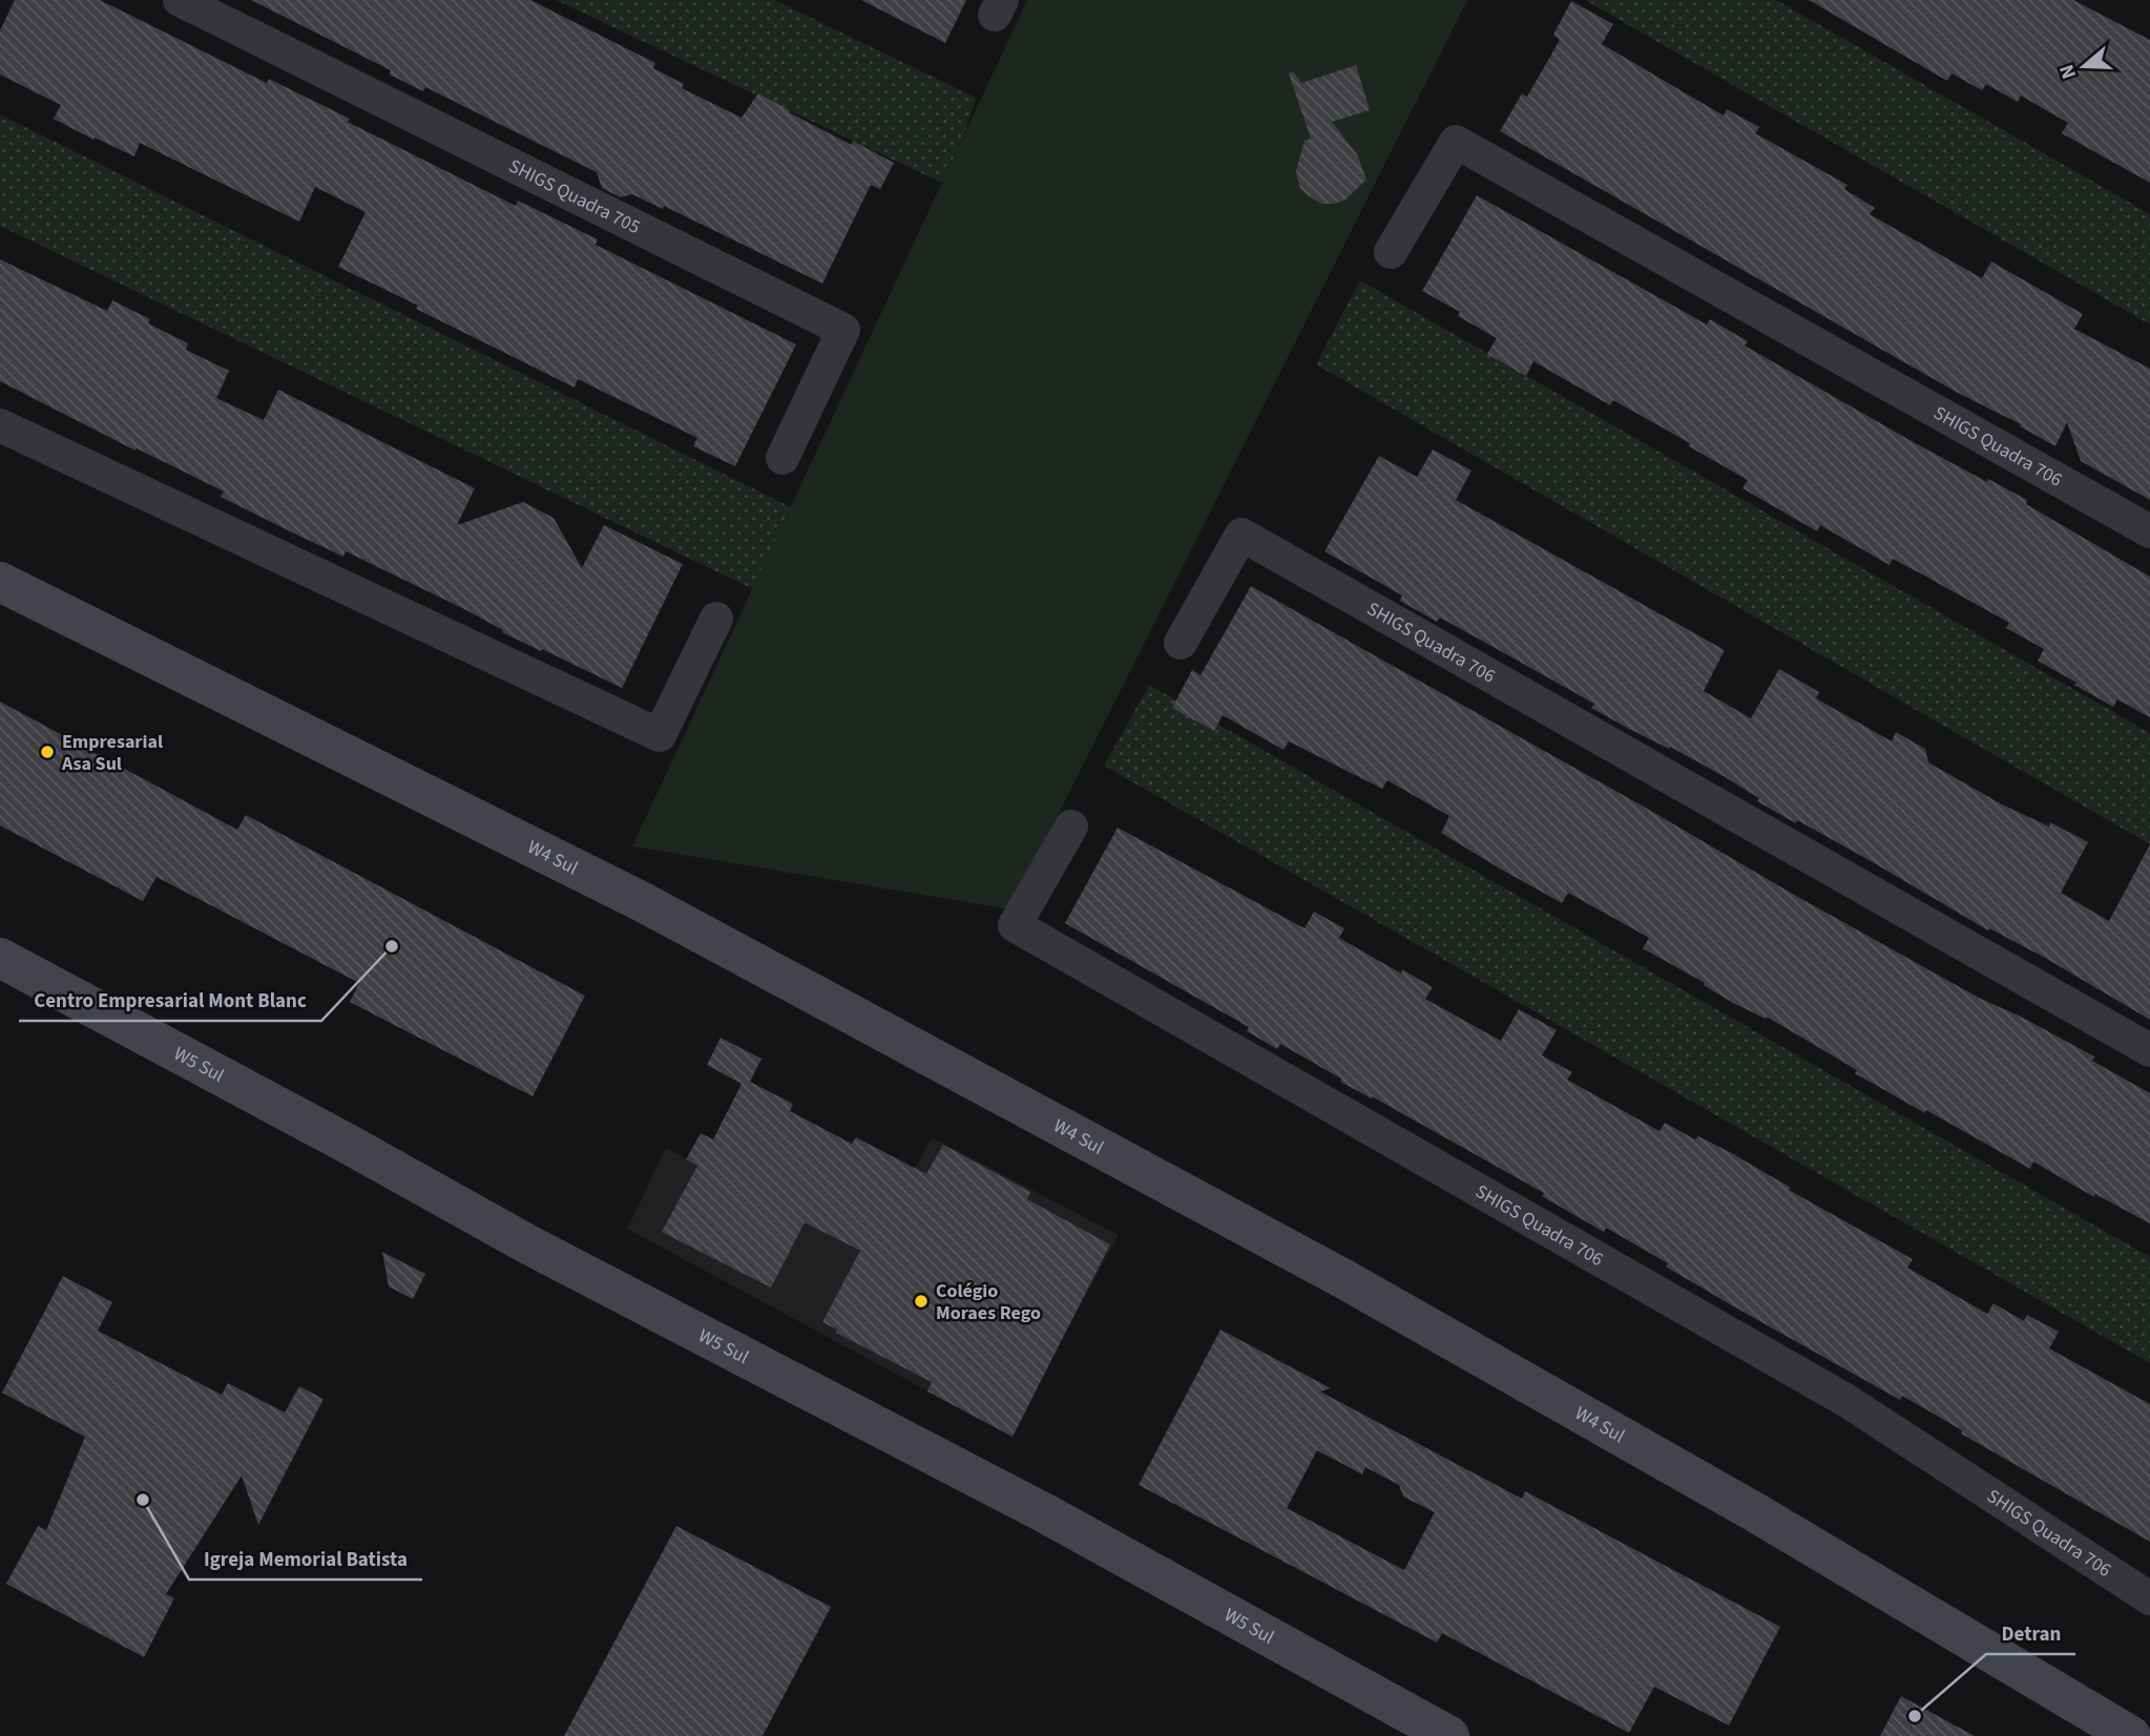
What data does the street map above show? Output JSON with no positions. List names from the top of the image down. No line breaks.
{"streets":{"main road":["W4 Sul","W5 Sul"],"street":["SHIGS Quadra 705","SHIGS Quadra 706"]},"places":["Empresarial Asa Sul","Centro Empresarial Mont Blanc","Colégio Moraes Rego","Igreja Memorial Batista","Detran"],"north":"left"}
